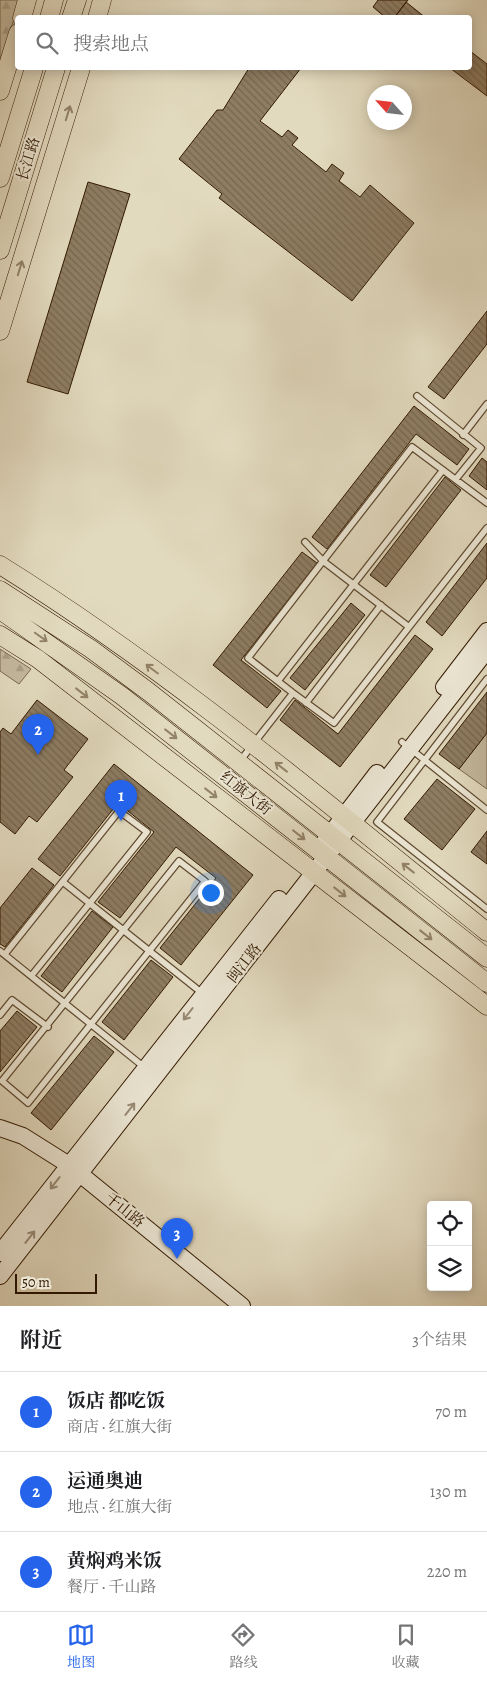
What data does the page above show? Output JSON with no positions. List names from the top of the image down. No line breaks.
{"streets":{"main road":["长江路","红旗大街","闽江路","千山路"]},"crossings":[["红旗大街","闽江路"],["闽江路","千山路"]],"scale_bar":"50 m","north":"top left","page":{"search":"搜索地点","pins":["2","1","3"],"scale":"50 m","heading":["附近","3个结果"],"list":[{"mark":"1","name":"饭店 都吃饭","note":"商店 · 红旗大街","value":"70 m"},{"mark":"2","name":"运通奥迪","note":"地点 · 红旗大街","value":"130 m"},{"mark":"3","name":"黄焖鸡米饭","note":"餐厅 · 千山路","value":"220 m"}],"nav":["地图","路线","收藏"]}}
